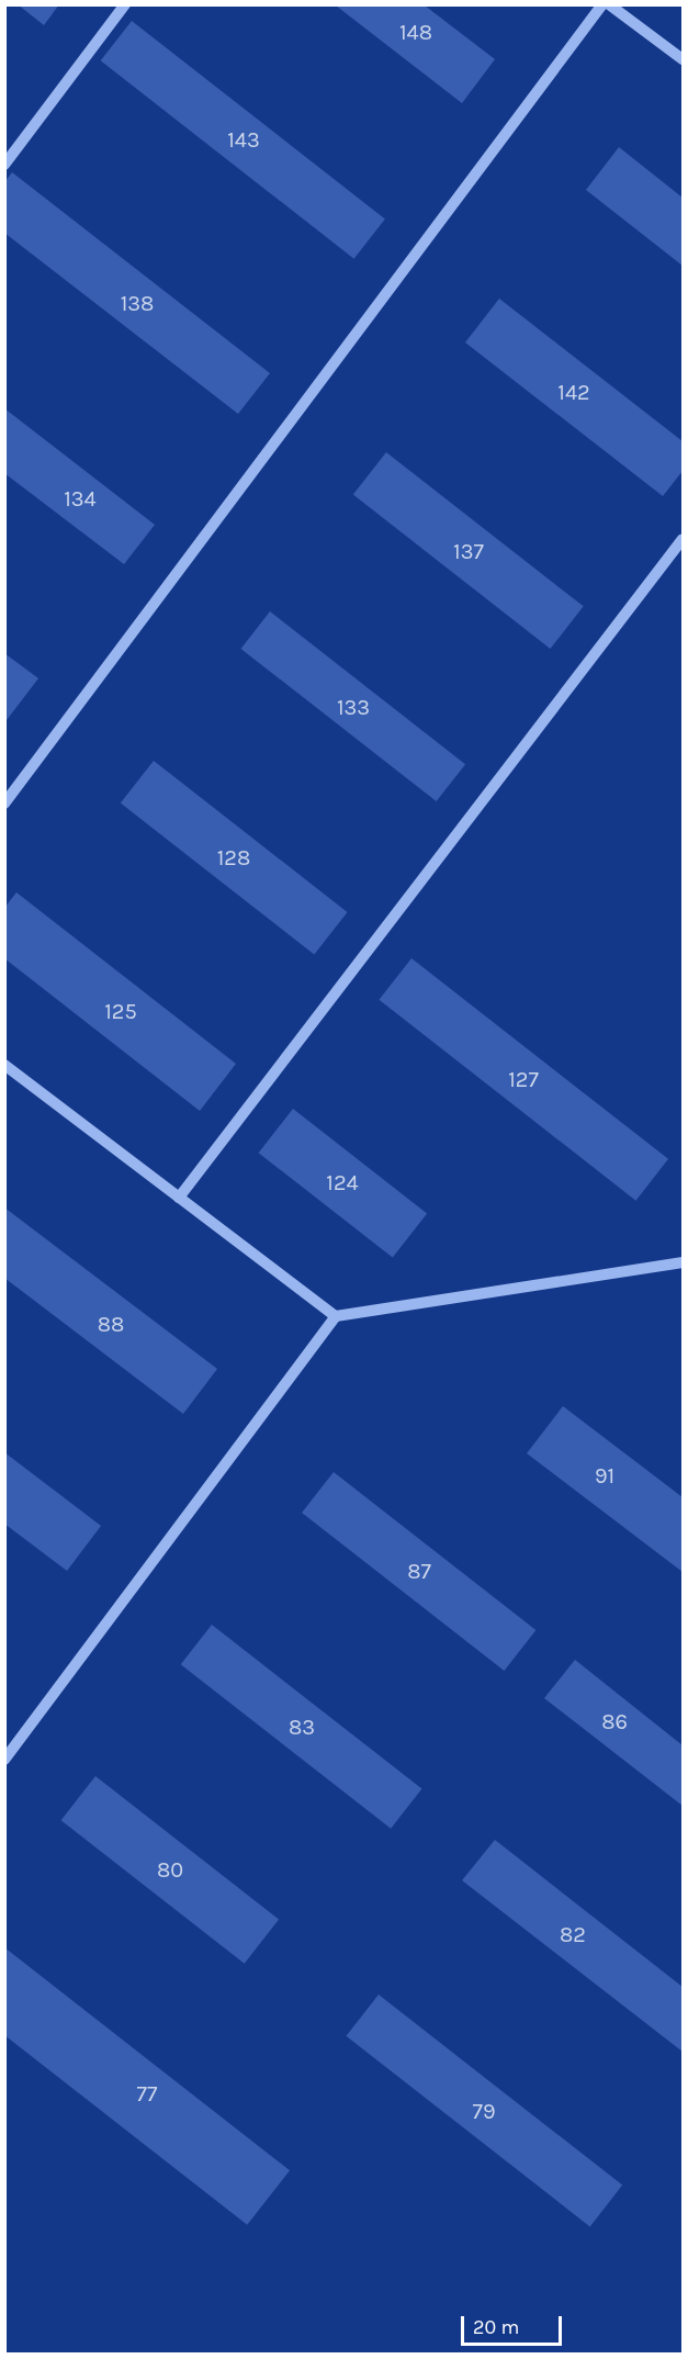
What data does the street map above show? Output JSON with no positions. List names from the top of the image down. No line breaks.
{"house_numbers":["148","143","138","142","134","137","133","128","125","127","124","88","91","87","86","83","80","82","77","79"],"scale_bar":"20 m"}
